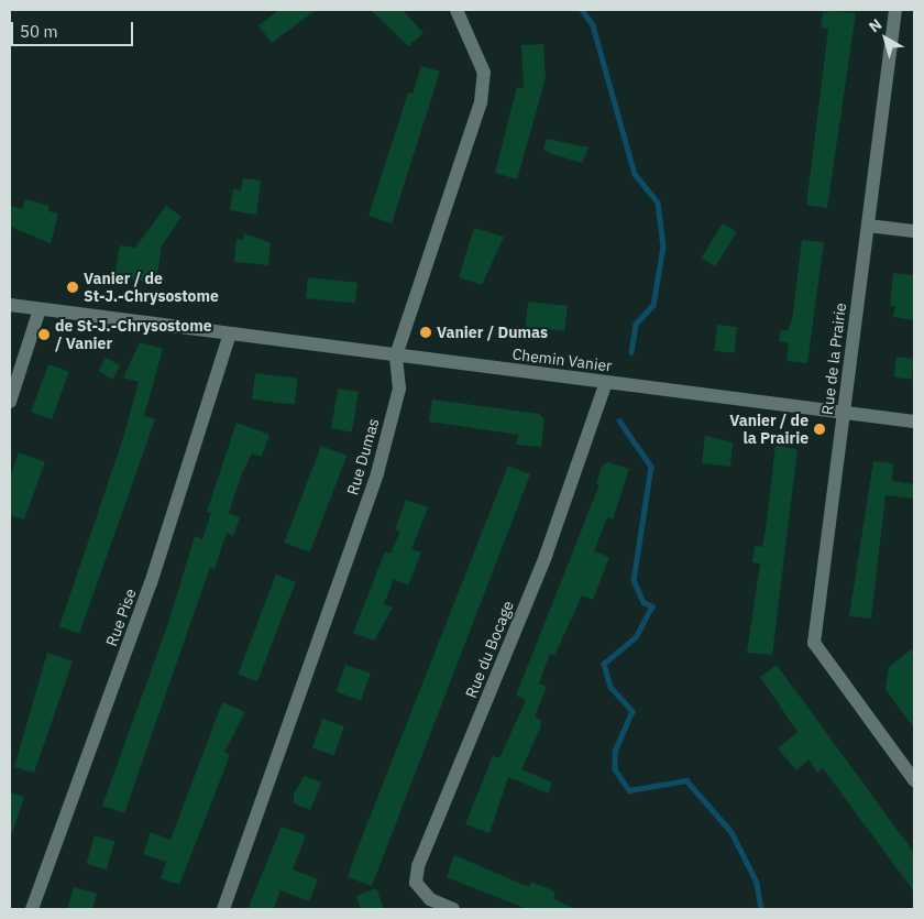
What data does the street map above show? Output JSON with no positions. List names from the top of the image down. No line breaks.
{"streets":{"street":["Rue de la Prairie","Chemin Vanier","Rue Dumas","Rue Pise","Rue du Bocage"]},"crossings":[["Rue de la Prairie","Chemin Vanier"],["Chemin Vanier","Rue Dumas"],["Chemin Vanier","Rue Pise"],["Chemin Vanier","Rue du Bocage"]],"places":["Vanier / de St-J.-Chrysostome","Vanier / Dumas","de St-J.-Chrysostome / Vanier","Vanier / de la Prairie"],"scale_bar":"50 m","north":"top left"}
